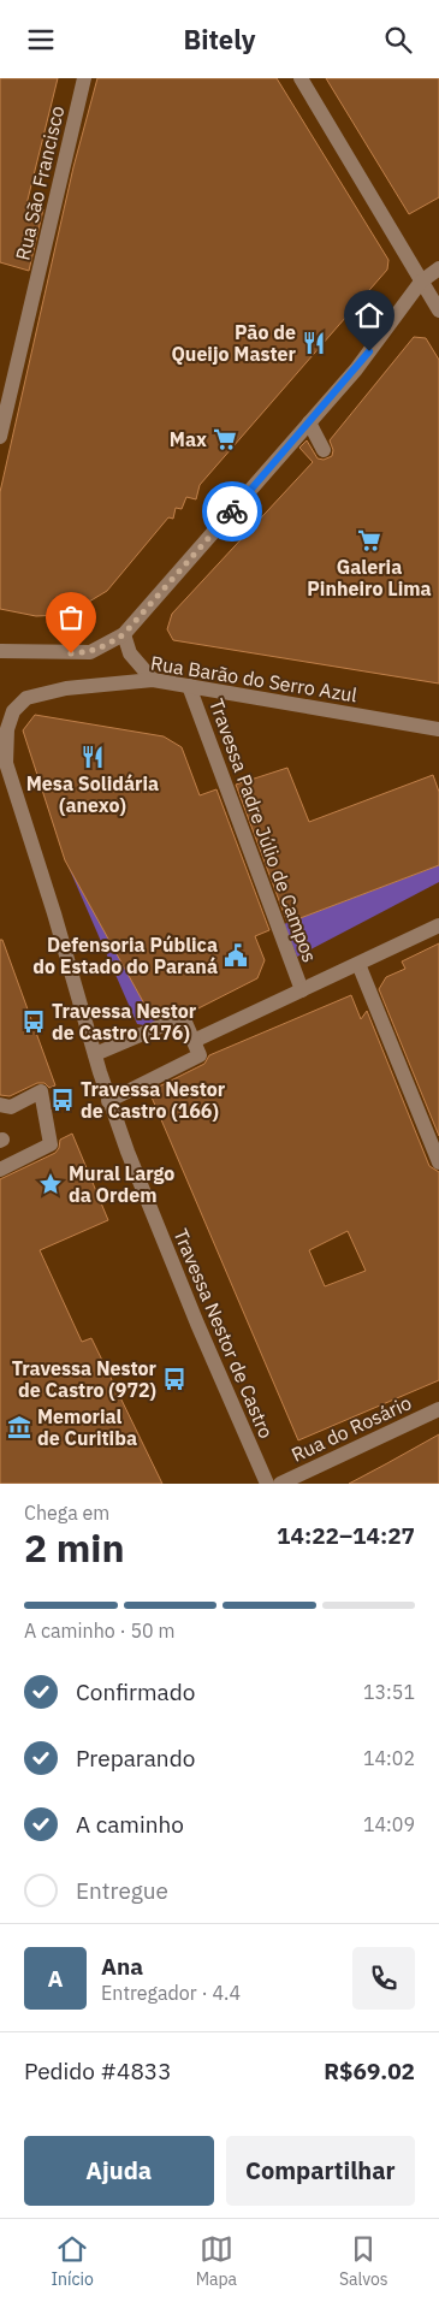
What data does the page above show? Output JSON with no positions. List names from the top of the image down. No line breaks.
{"streets":{"street":["Rua São Francisco","Rua Barão do Serro Azul","Travessa Padre Júlio de Campos","Travessa Nestor de Castro","Rua do Rosário"]},"crossings":[["Rua Barão do Serro Azul","Travessa Padre Júlio de Campos"],["Rua Barão do Serro Azul","Travessa Nestor de Castro"]],"places":{"restaurant":["Pão de Queijo Master","Mesa Solidária (anexo)"],"supermarket":["Max","Galeria Pinheiro Lima"],"public building":["Defensoria Pública do Estado do Paraná"],"bus stop":["Travessa Nestor de Castro (176)","Travessa Nestor de Castro (166)","Travessa Nestor de Castro (972)"],"place":["Mural Largo da Ordem"],"museum":["Memorial de Curitiba"]},"page":{"header":"Bitely","heading":["2 min","Chega em","14:22–14:27"],"panel":["Ana","Entregador · 4.4","Pedido #4833","R$69.02"],"bar":"A caminho · 50 m","list":[["Confirmado","13:51"],["Preparando","14:02"],["A caminho","14:09"],"Entregue"],"round":"A","buttons":["Ajuda","Compartilhar"],"tabs":["Início","Mapa","Salvos"]}}
